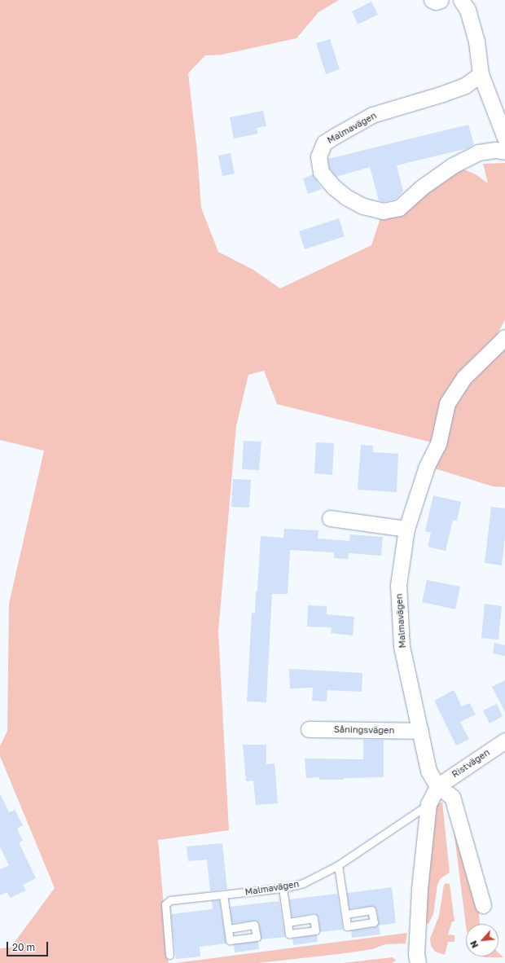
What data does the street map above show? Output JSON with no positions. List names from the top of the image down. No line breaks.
{"streets":{"street":["Malmavägen","Såningsvägen","Ristvägen"]},"crossings":[["Malmavägen","Såningsvägen"],["Malmavägen","Ristvägen"]],"scale_bar":"20 m","north":"bottom left"}
